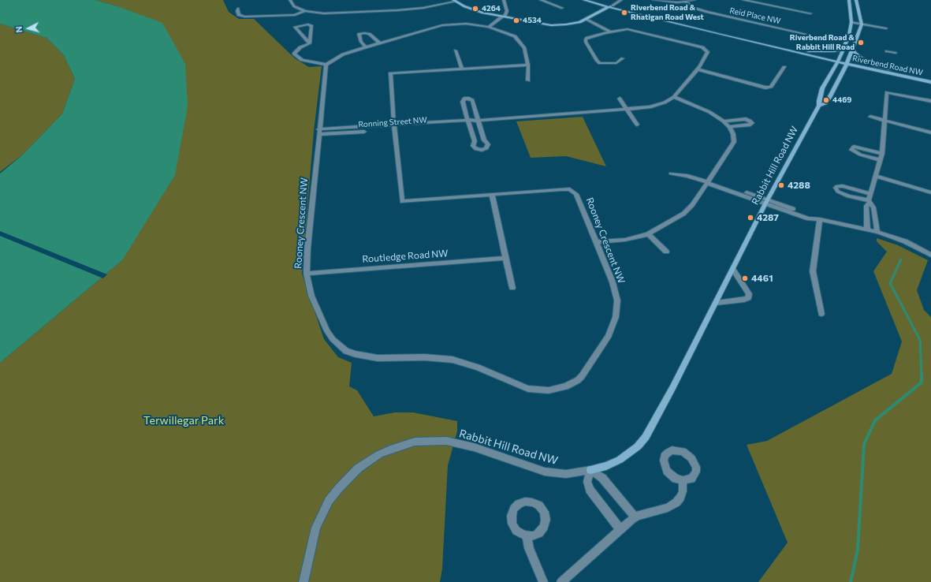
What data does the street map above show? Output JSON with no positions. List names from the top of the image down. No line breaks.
{"streets":{"main road":["Riverbend Road NW","Rabbit Hill Road NW"],"street":["Reid Place NW","Ronning Street NW","Rooney Crescent NW","Routledge Road NW"]},"crossings":[["Riverbend Road NW","Rabbit Hill Road NW"],["Ronning Street NW","Rooney Crescent NW"],["Rooney Crescent NW","Routledge Road NW"]],"parks":["Terwillegar Park"],"places":["4264","Riverbend Road & Rhatigan Road West","4534","Riverbend Road & Rabbit Hill Road","4469","4288","4287","4461"],"north":"left"}
